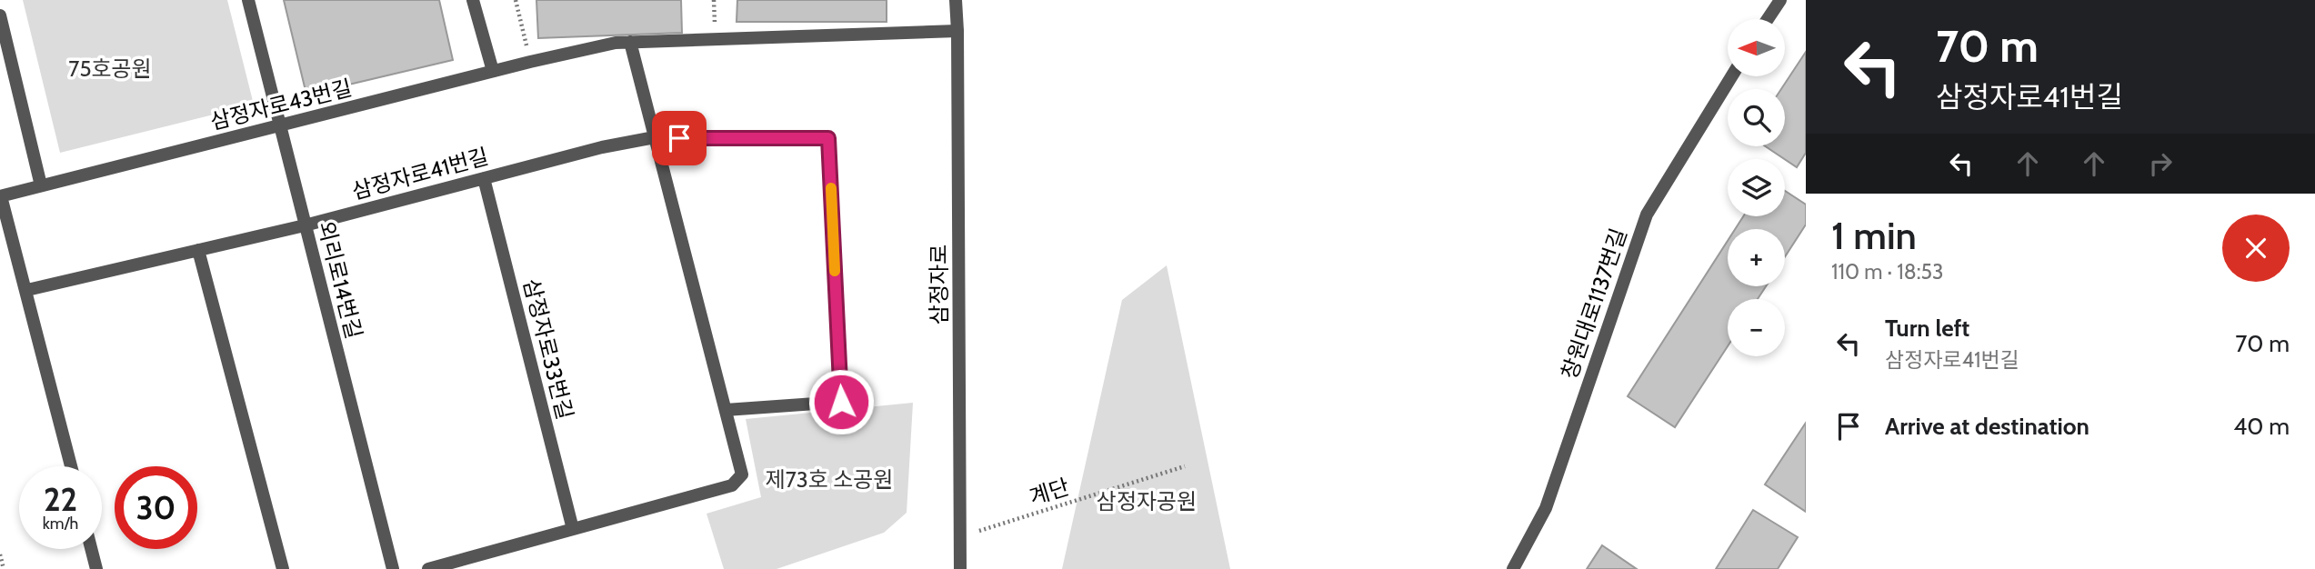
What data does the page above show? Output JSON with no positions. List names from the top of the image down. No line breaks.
{"streets":{"street":["삼정자로43번길","삼정자로41번길","외리로14번길","삼정자로","창원대로1137번길","삼정자로33번길"],"path":["계단"]},"crossings":[["삼정자로43번길","외리로14번길"],["삼정자로43번길","삼정자로"],["삼정자로41번길","외리로14번길"],["삼정자로41번길","삼정자로33번길"],["삼정자로","계단"]],"parks":["75호공원","제73호 소공원","삼정자공원"],"north":"left","page":{"turn":["70 m","삼정자로41번길"],"map_buttons":["+","−"],"heading":["1 min","110 m · 18:53"],"list":[{"name":"Turn left","note":"삼정자로41번길","value":"70 m"},{"name":"Arrive at destination","value":"40 m"}],"speed":"22 km/h","limit":"30"}}
